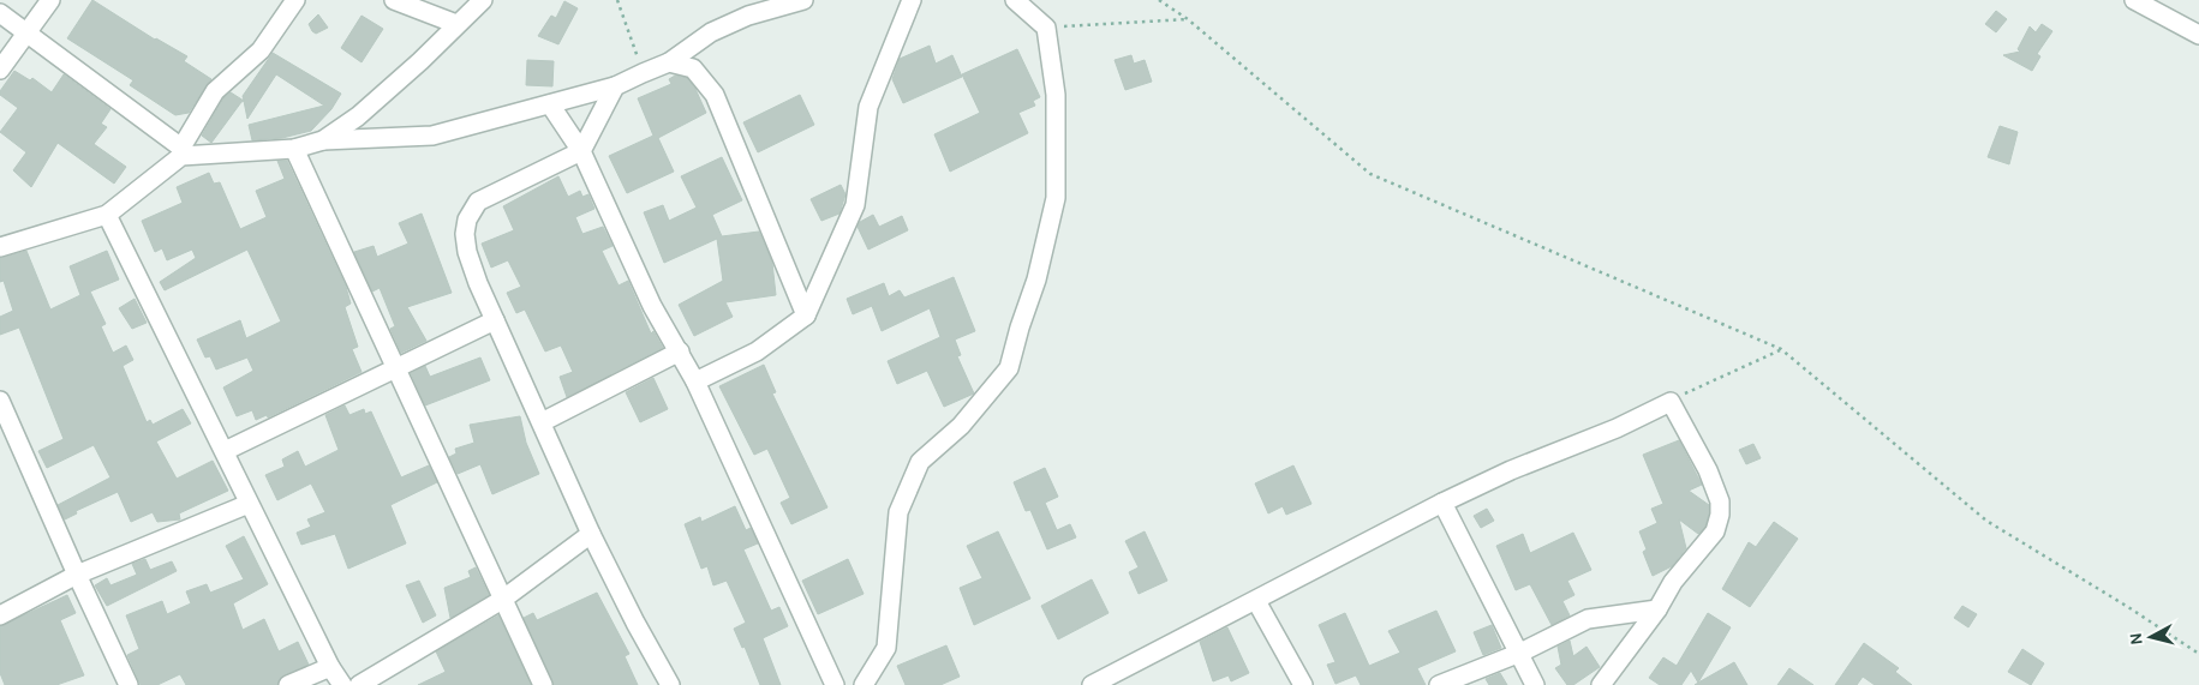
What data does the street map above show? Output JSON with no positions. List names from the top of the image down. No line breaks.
{"north":"left"}
